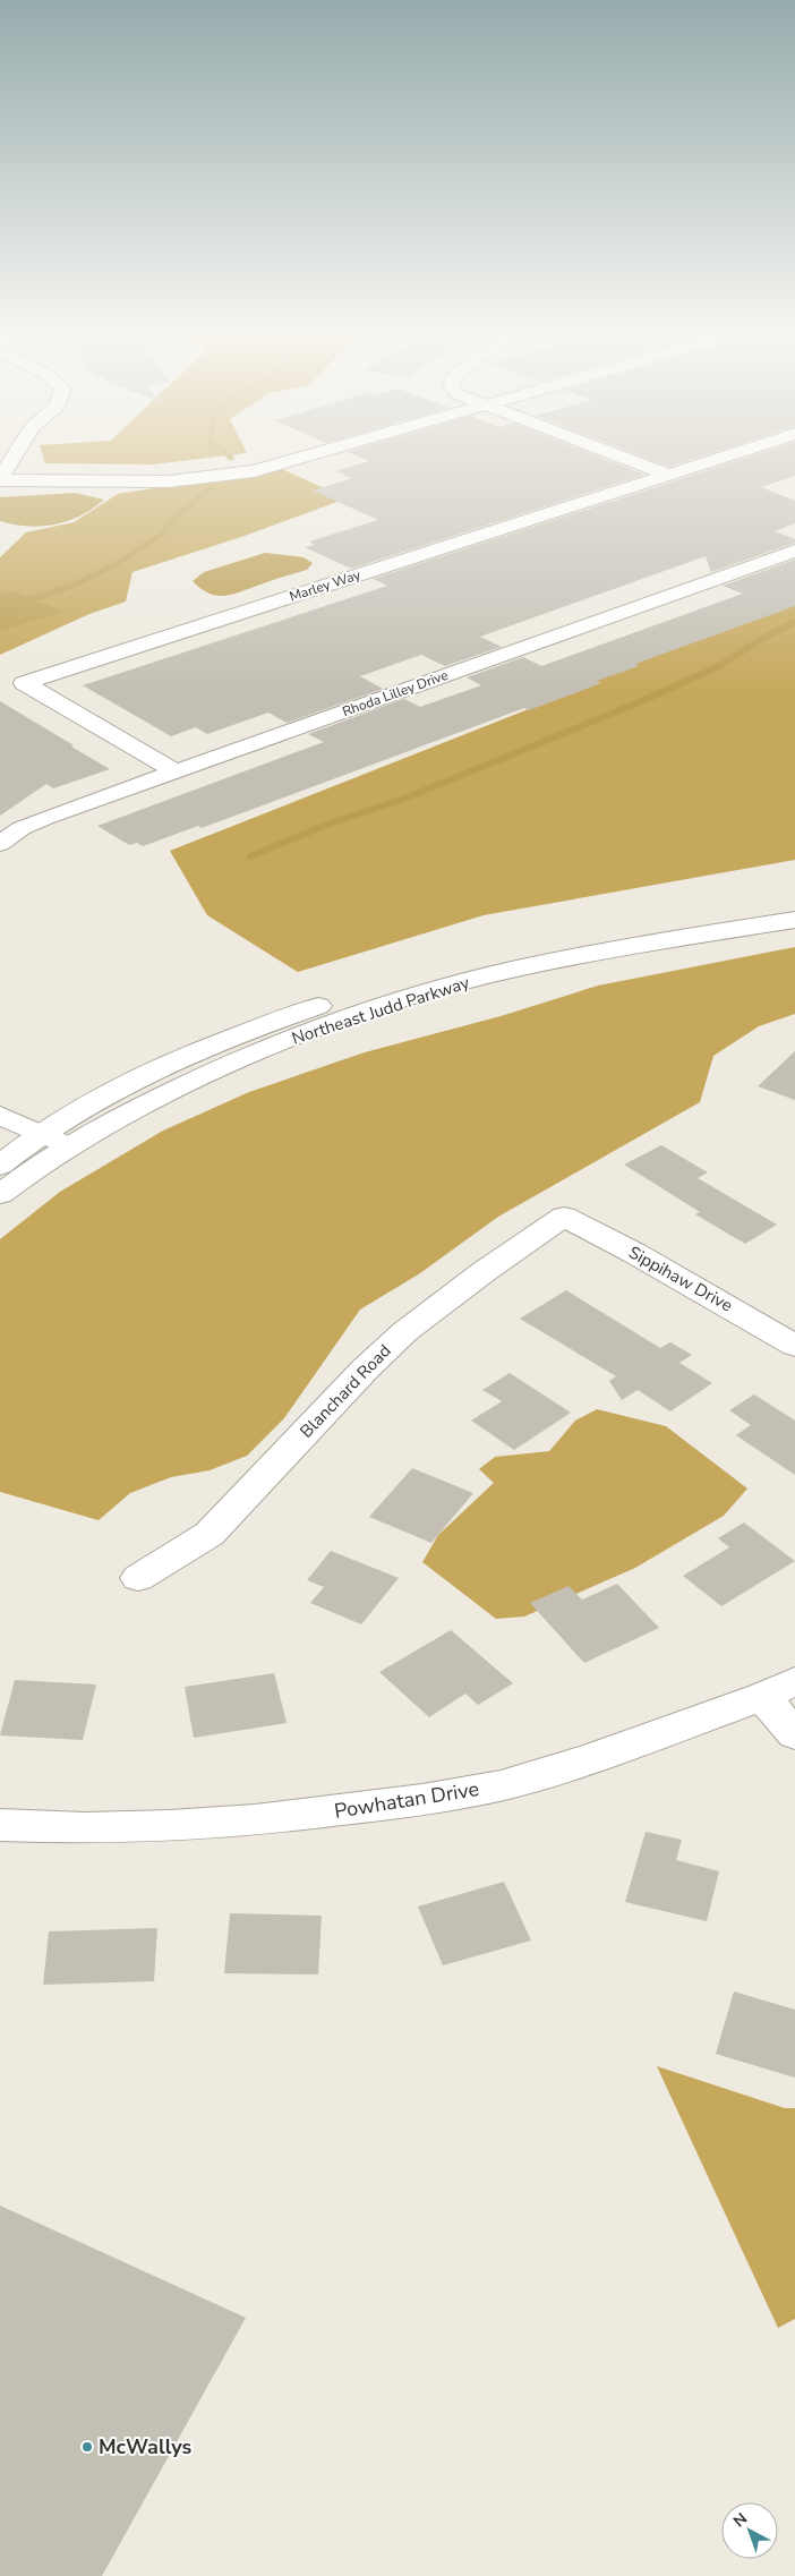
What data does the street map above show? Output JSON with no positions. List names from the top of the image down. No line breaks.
{"streets":{"main road":["Marley Way","Rhoda Lilley Drive","Northeast Judd Parkway","Sippihaw Drive","Blanchard Road","Powhatan Drive"]},"crossings":[["Marley Way","Rhoda Lilley Drive"],["Sippihaw Drive","Blanchard Road"]],"places":["McWallys"],"north":"top left"}
